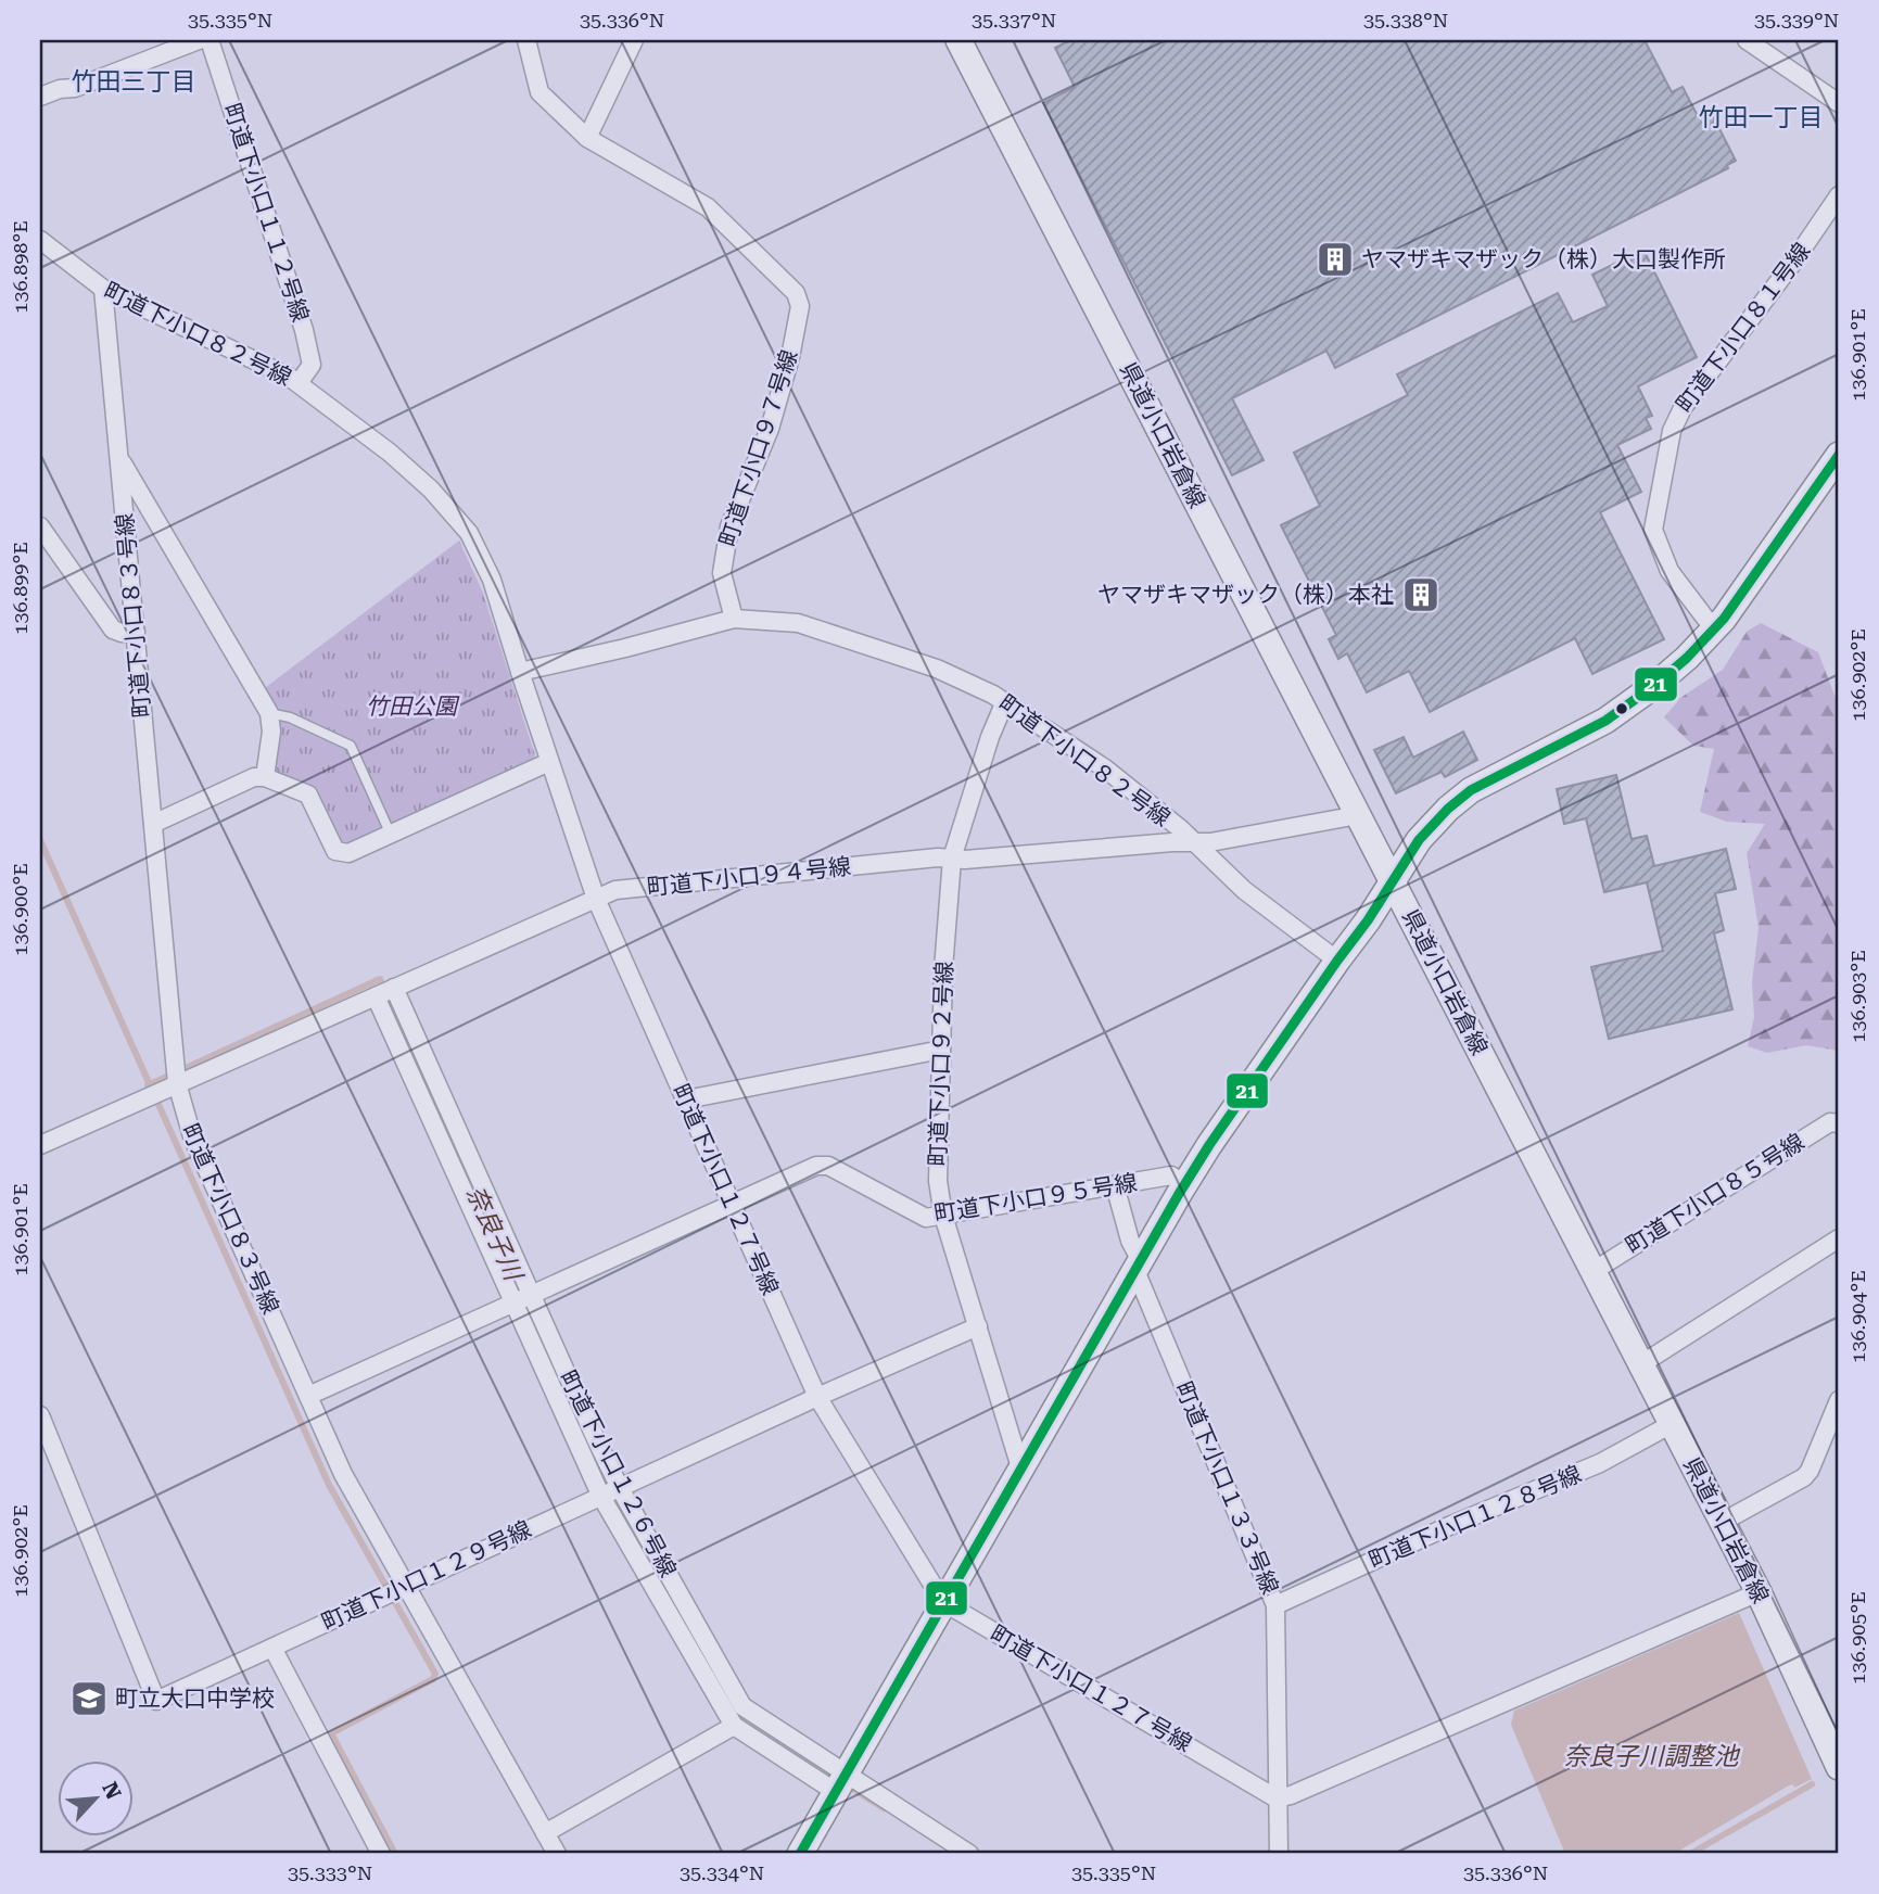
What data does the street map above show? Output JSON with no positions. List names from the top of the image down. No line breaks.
{"streets":{"main road":["県道小口岩倉線"],"street":["町道下小口１１２号線","町道下小口８１号線","町道下小口８２号線","町道下小口９７号線","町道下小口８３号線","町道下小口９４号線","町道下小口９２号線","町道下小口１２７号線","町道下小口８５号線","町道下小口９５号線","町道下小口１２６号線","町道下小口１３３号線","町道下小口１２８号線","町道下小口１２９号線"]},"crossings":[["町道下小口１１２号線","町道下小口８２号線"],["町道下小口８２号線","町道下小口９７号線"],["町道下小口８２号線","町道下小口８３号線"],["町道下小口８２号線","町道下小口９４号線"],["町道下小口８２号線","町道下小口９２号線"],["町道下小口８２号線","町道下小口１２７号線"],["県道小口岩倉線","町道下小口９４号線"],["県道小口岩倉線","町道下小口８５号線"],["県道小口岩倉線","町道下小口１２８号線"],["町道下小口８３号線","町道下小口９４号線"],["町道下小口８３号線","町道下小口９５号線"],["町道下小口８３号線","町道下小口１２９号線"],["町道下小口９４号線","町道下小口９２号線"],["町道下小口９４号線","町道下小口１２７号線"],["町道下小口９４号線","町道下小口１２６号線"],["町道下小口９２号線","町道下小口９５号線"],["町道下小口９２号線","町道下小口１２９号線"],["町道下小口１２７号線","町道下小口９５号線"],["町道下小口１２７号線","町道下小口１３３号線"],["町道下小口１２７号線","町道下小口１２９号線"],["町道下小口９５号線","町道下小口１２６号線"],["町道下小口９５号線","町道下小口１３３号線"],["町道下小口１２６号線","町道下小口１２９号線"],["町道下小口１３３号線","町道下小口１２８号線"]],"districts":["竹田三丁目","竹田一丁目"],"water":["奈良子川","奈良子川調整池"],"parks":["竹田公園"],"places":{"building":["ヤマザキマザック（株）大口製作所","ヤマザキマザック（株）本社"],"school or university":["町立大口中学校"]},"lines":["transit line 21"],"north":"top right","coordinates":["35.335°N","35.336°N","35.337°N","35.338°N","35.339°N","136.898°E","136.901°E","136.899°E","136.902°E","136.900°E","136.903°E","136.904°E","136.905°E","35.333°N","35.334°N"]}
